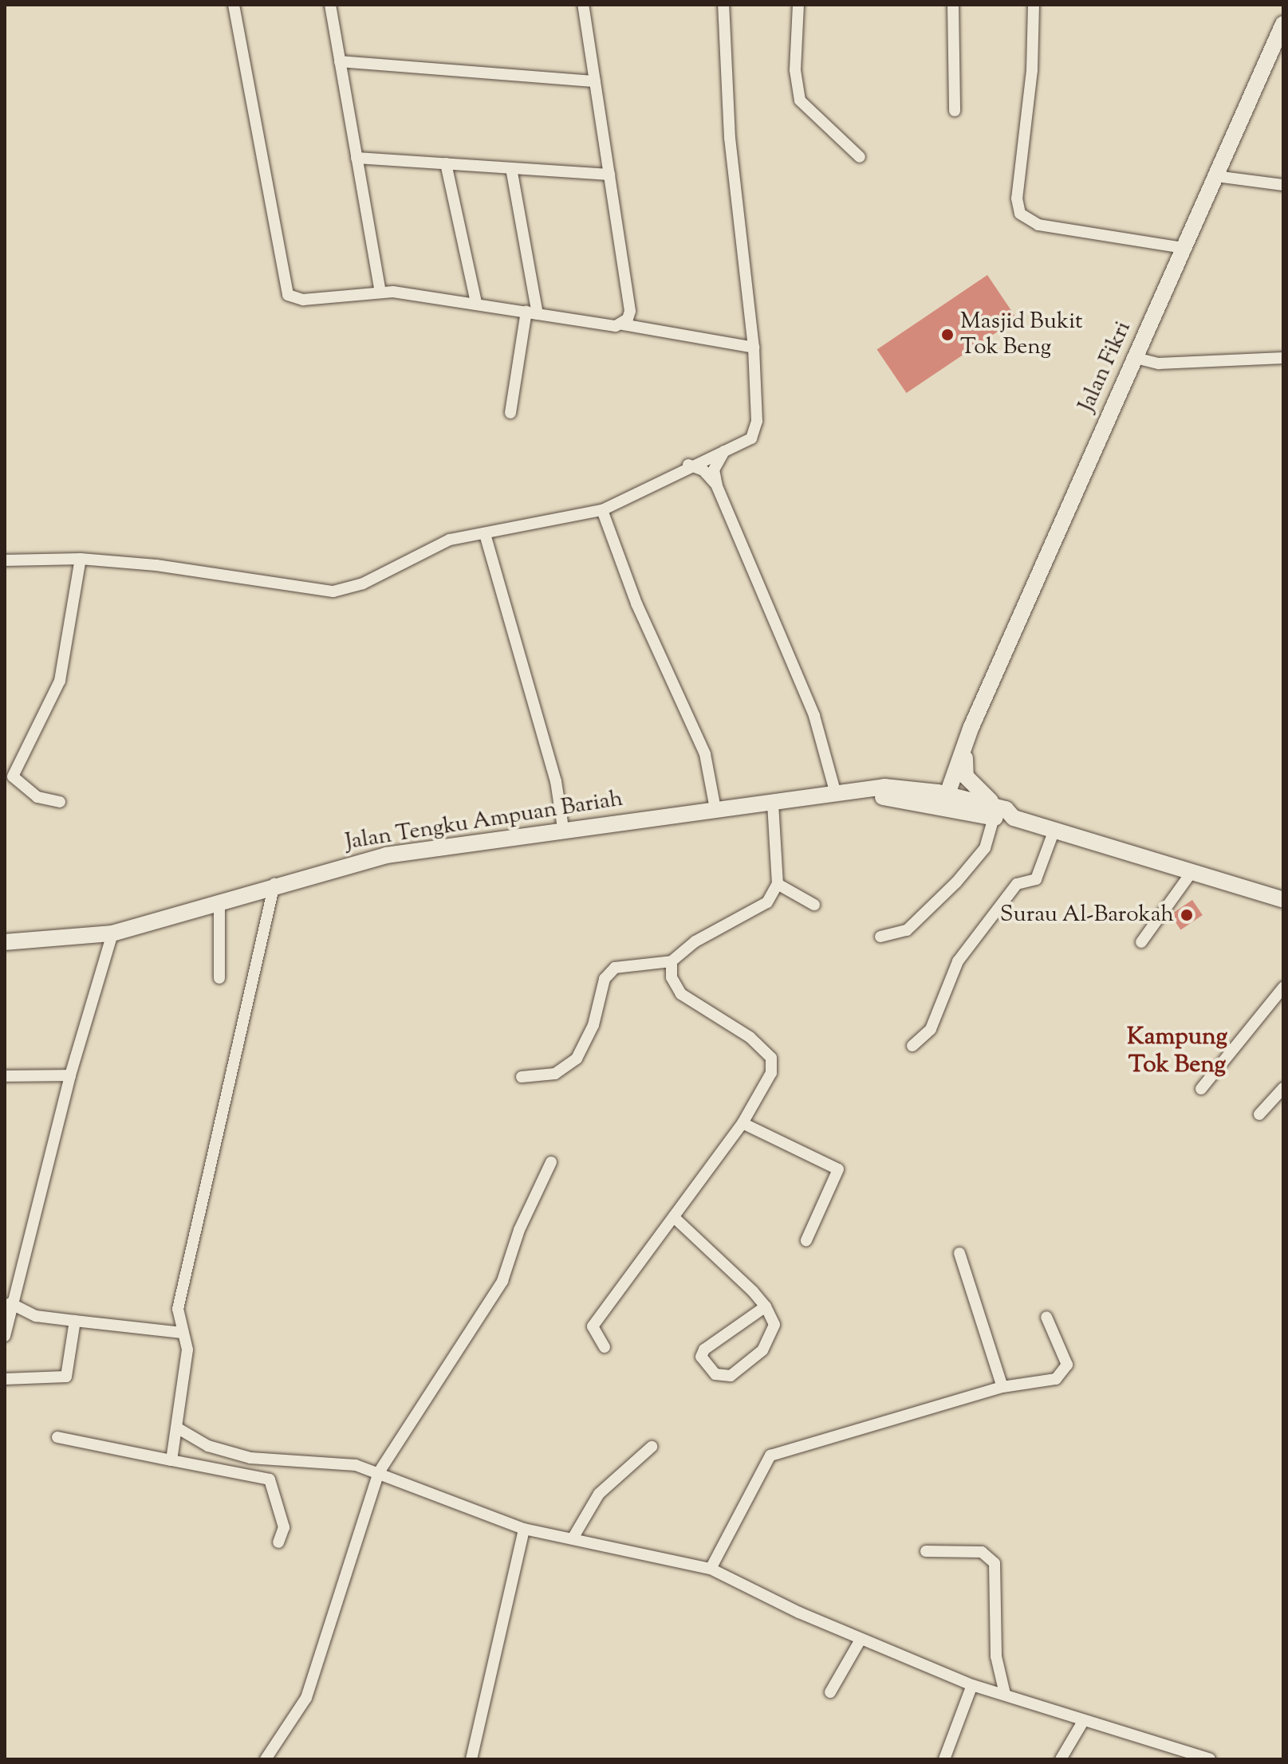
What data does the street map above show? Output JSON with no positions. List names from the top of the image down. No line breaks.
{"streets":{"main road":["Jalan Fikri","Jalan Tengku Ampuan Bariah"]},"crossings":[["Jalan Fikri","Jalan Tengku Ampuan Bariah"]],"districts":["Kampung Tok Beng"],"places":["Masjid Bukit Tok Beng","Surau Al-Barokah"]}
